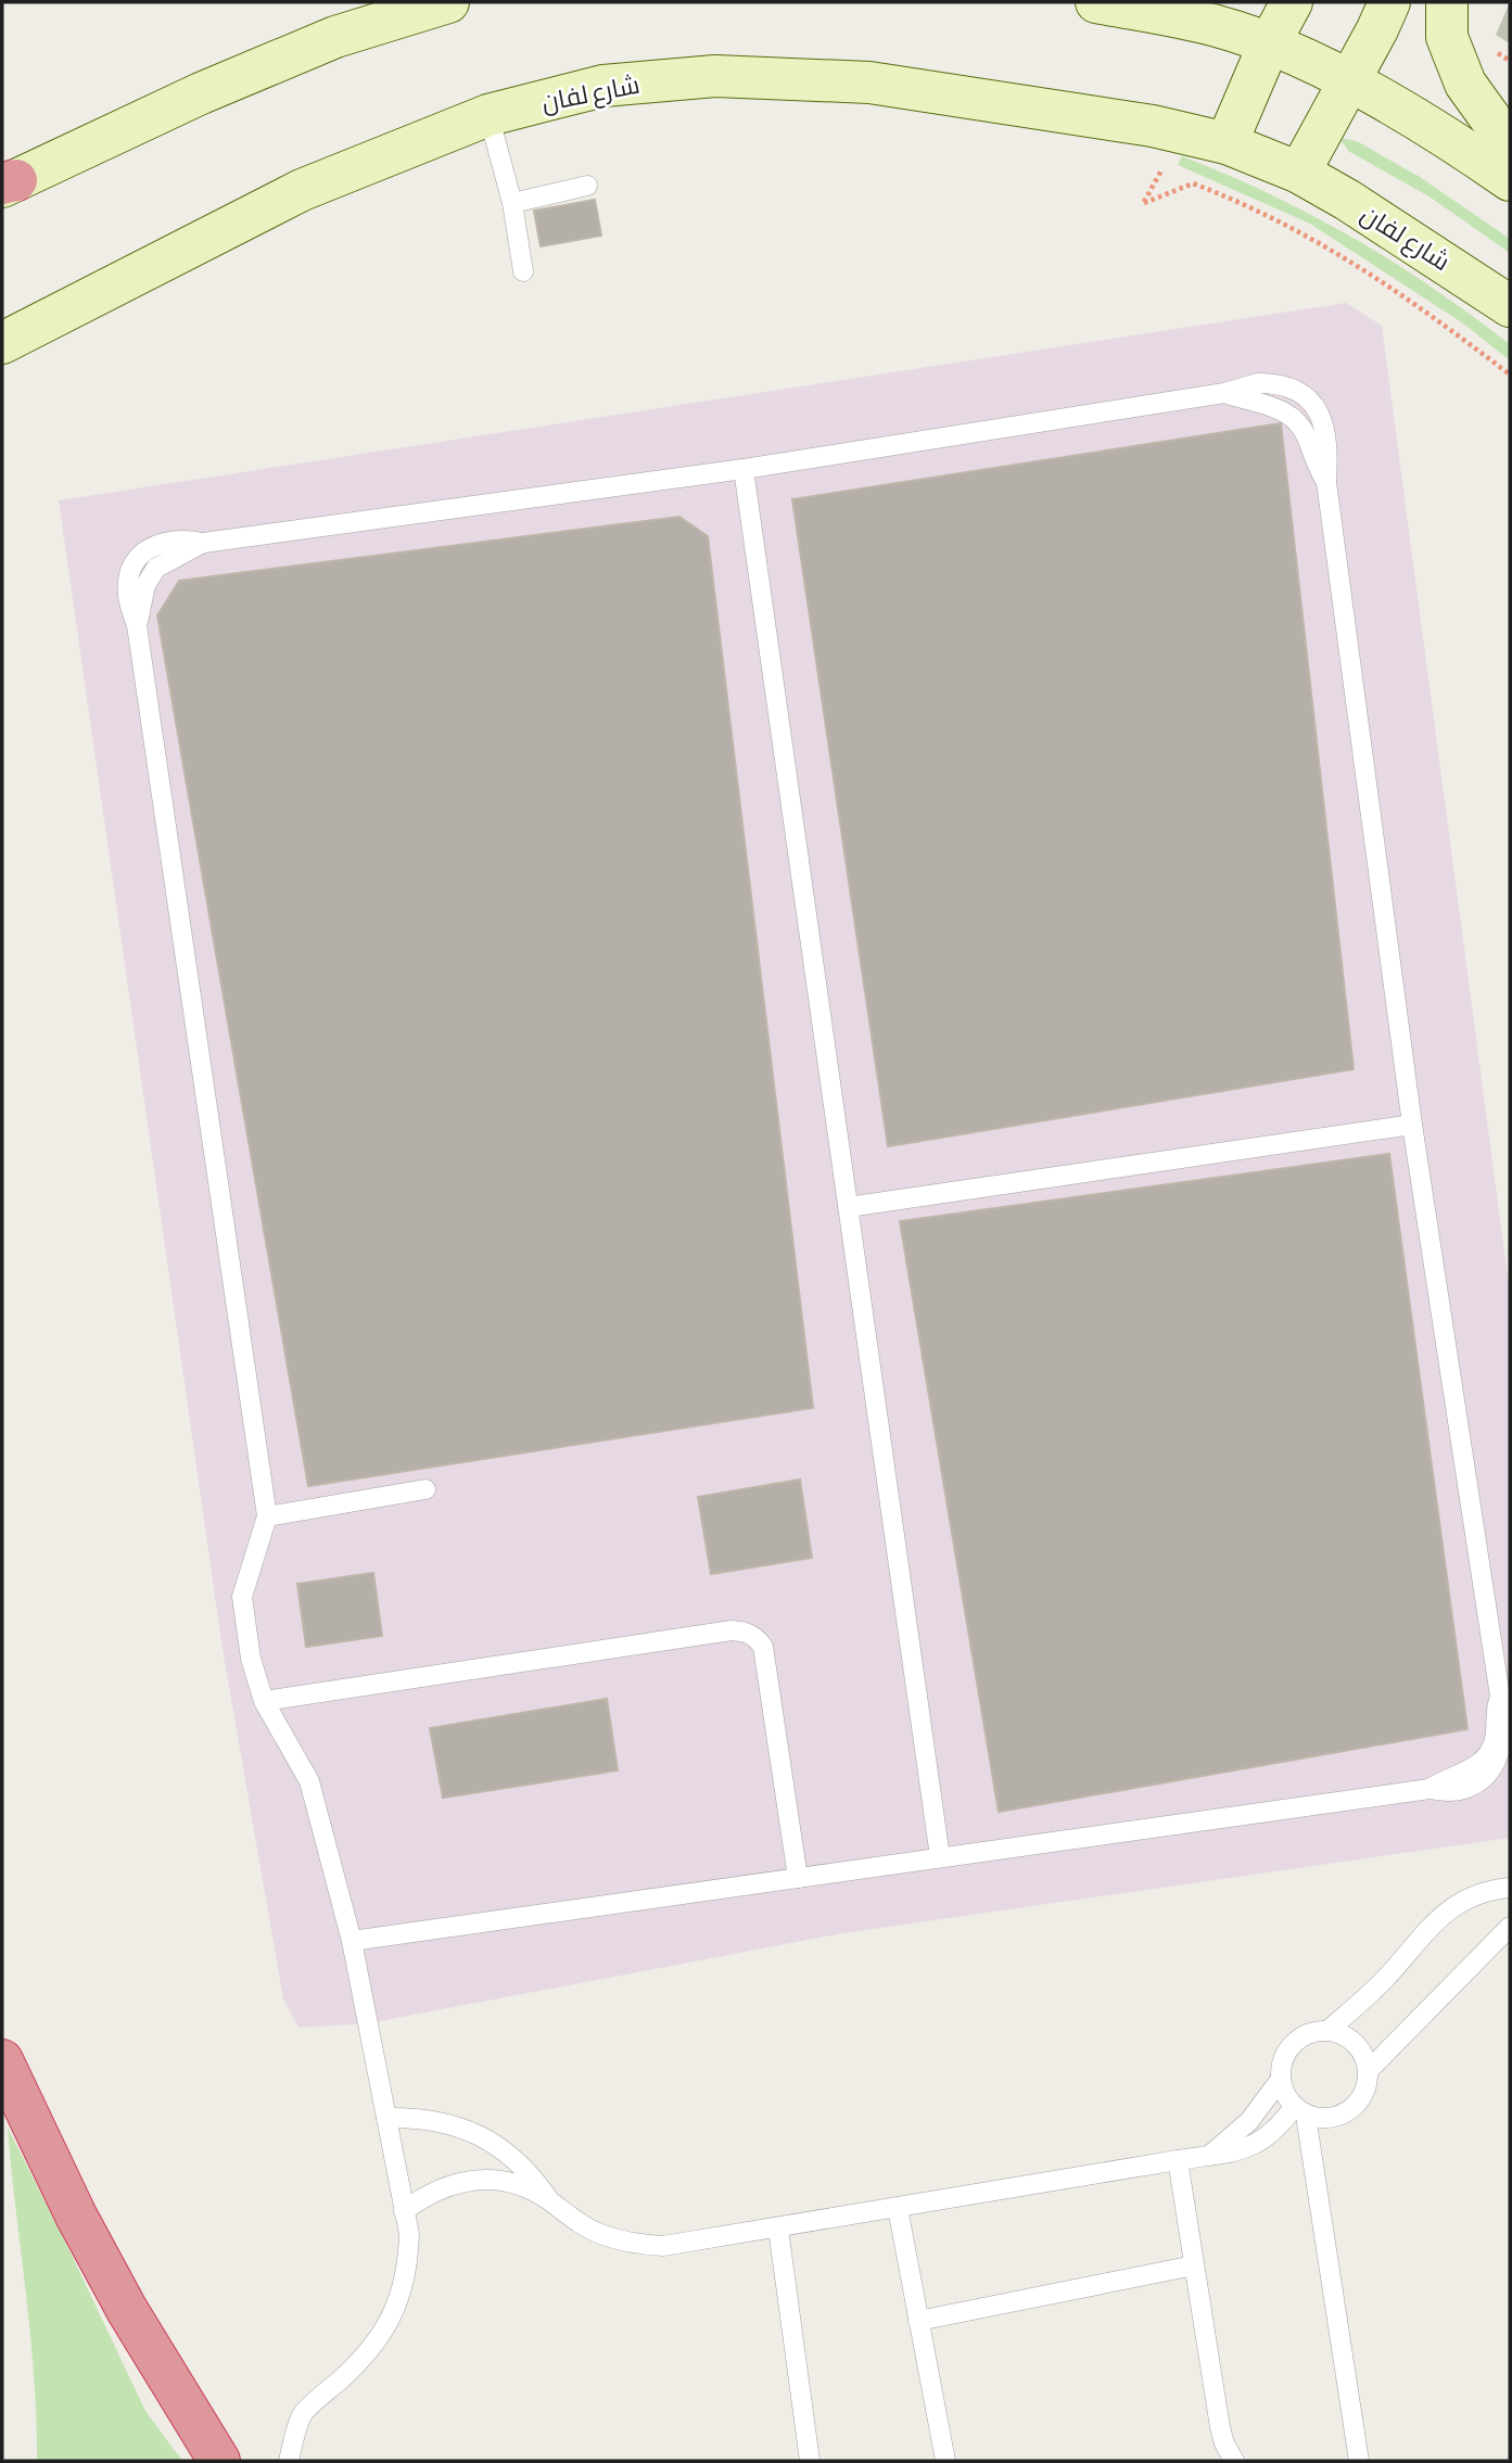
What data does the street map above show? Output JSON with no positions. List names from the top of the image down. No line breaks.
{"streets":{"street":["شارع لفان"]}}
